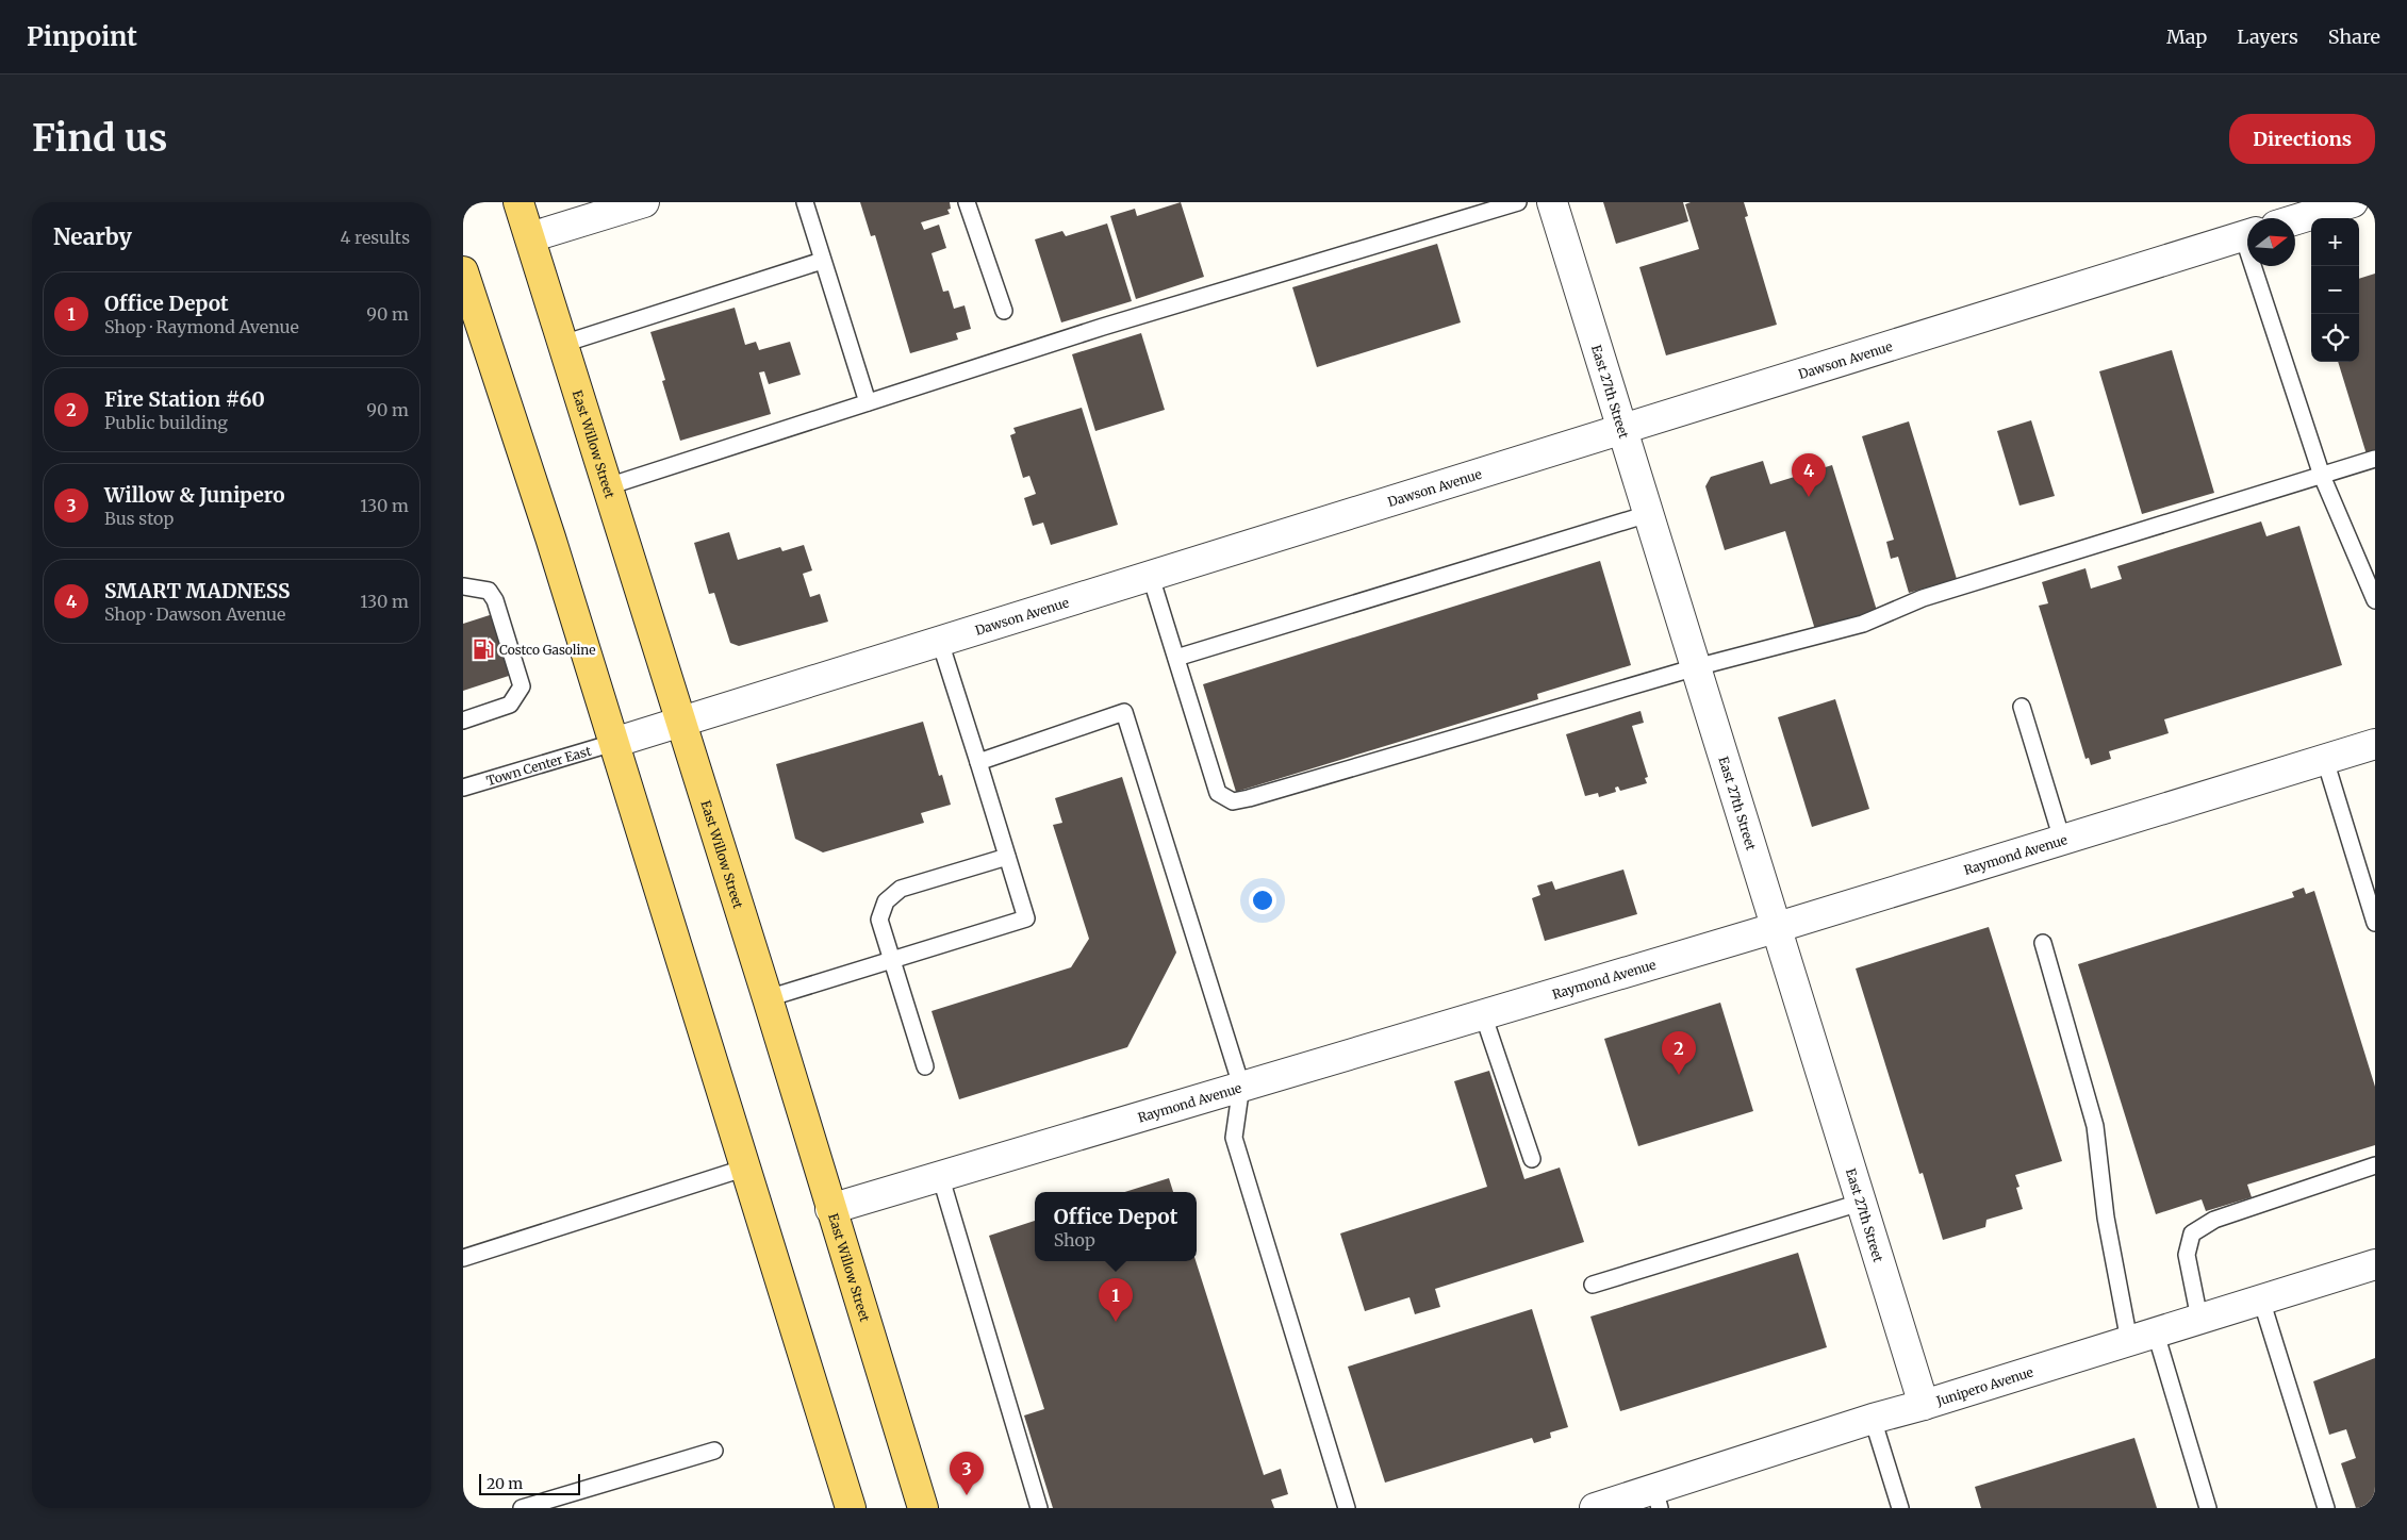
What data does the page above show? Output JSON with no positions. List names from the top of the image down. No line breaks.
{"streets":{"main road":["East Willow Street"],"street":["Dawson Avenue","East 27th Street","Raymond Avenue","Junipero Avenue"],"lane":["Town Center East"]},"crossings":[["Dawson Avenue","East 27th Street"],["Dawson Avenue","East Willow Street"],["Dawson Avenue","Town Center East"],["East 27th Street","Raymond Avenue"],["East 27th Street","Junipero Avenue"],["East Willow Street","Raymond Avenue"]],"places":{"fuel station":["Costco Gasoline"]},"scale_bar":"20 m","north":"right","page":{"header":"Pinpoint","nav":["Map","Layers","Share"],"buttons":"Directions","title":"Find us","heading":["Nearby","4 results"],"map_buttons":["+","−"],"list":[{"mark":"1","name":"Office Depot","note":"Shop · Raymond Avenue","value":"90 m"},{"mark":"2","name":"Fire Station #60","note":"Public building","value":"90 m"},{"mark":"3","name":"Willow & Junipero","note":"Bus stop","value":"130 m"},{"mark":"4","name":"SMART MADNESS","note":"Shop · Dawson Avenue","value":"130 m"}],"pins":["4","2","1","3"],"popup":["Office Depot","Shop"],"scale":"20 m"}}
